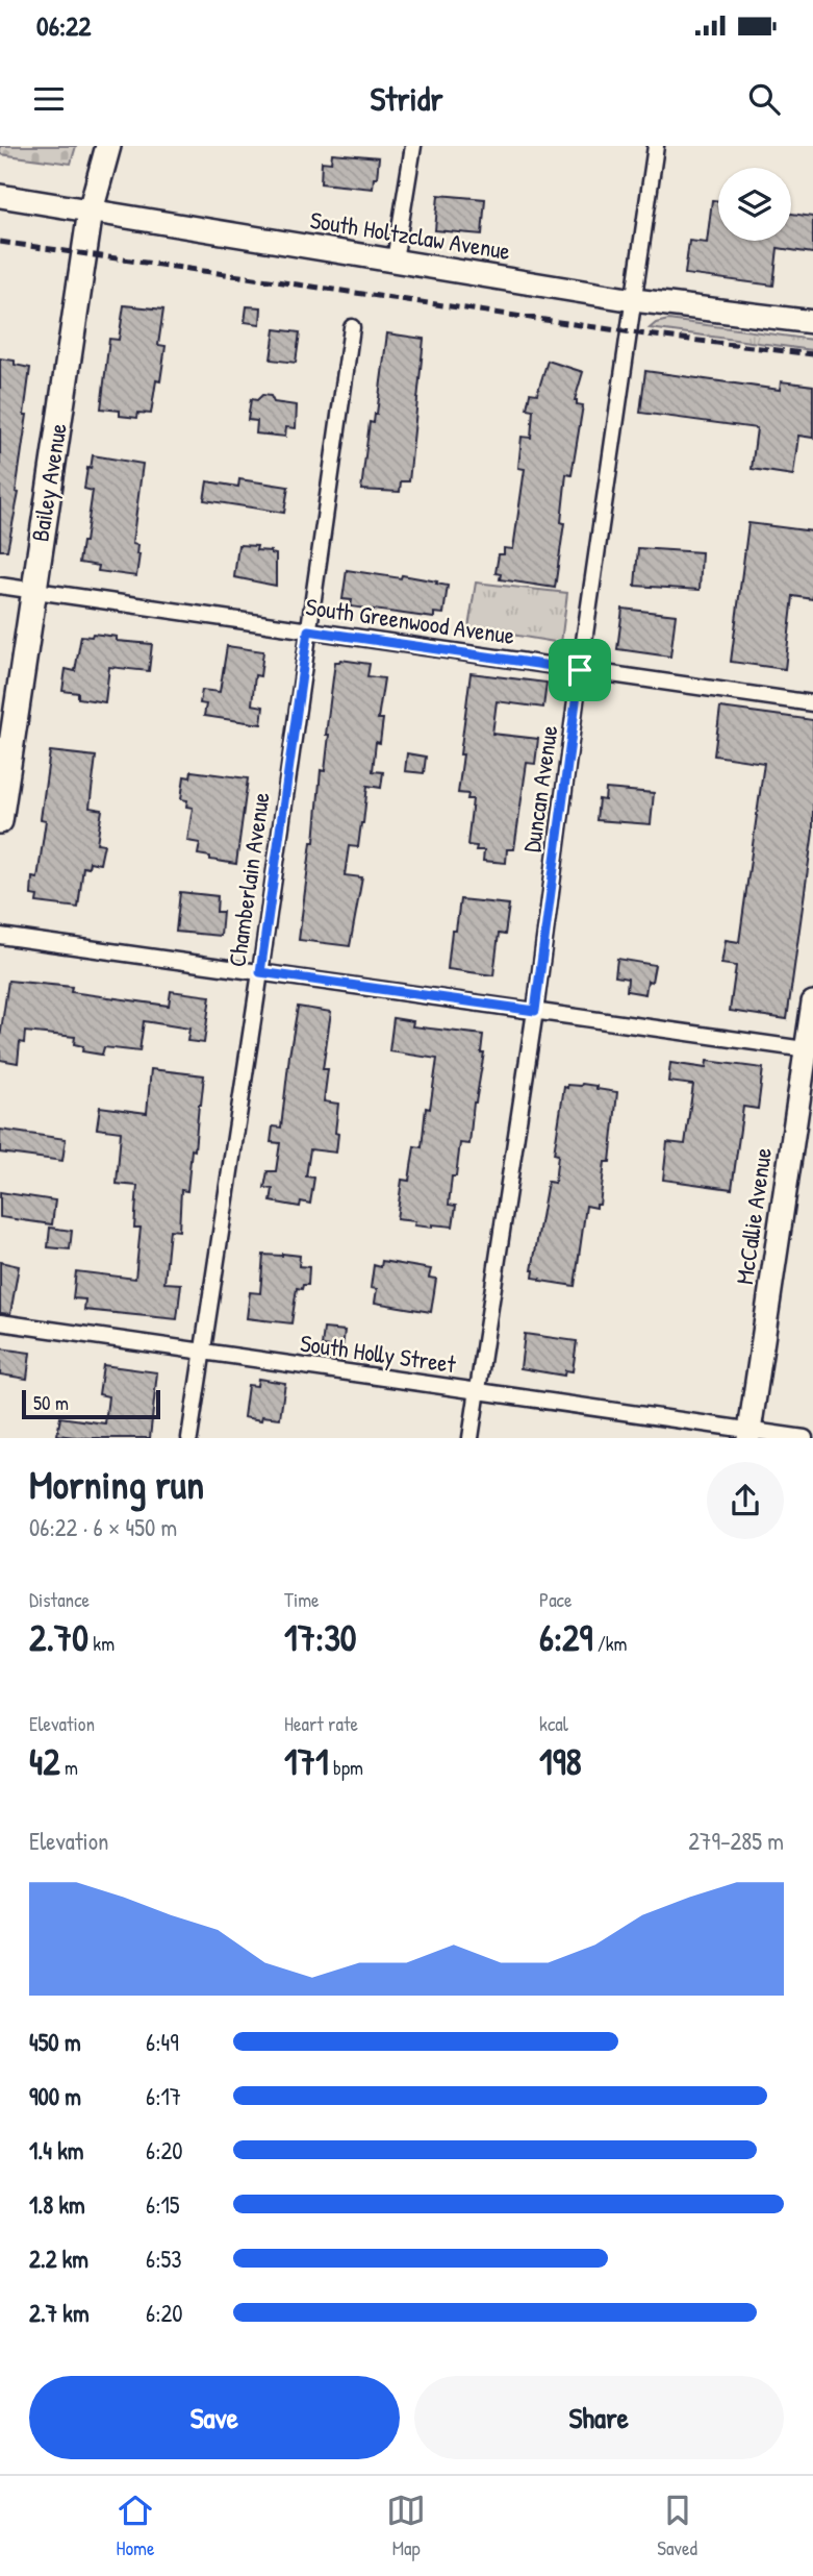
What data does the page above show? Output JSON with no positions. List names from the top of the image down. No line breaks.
{"streets":{"main road":["South Holtzclaw Avenue","Bailey Avenue","McCallie Avenue"],"street":["South Greenwood Avenue","Duncan Avenue","Chamberlain Avenue","South Holly Street"]},"crossings":[["South Holtzclaw Avenue","Bailey Avenue"],["South Holtzclaw Avenue","Duncan Avenue"],["Bailey Avenue","South Greenwood Avenue"],["South Greenwood Avenue","Duncan Avenue"],["South Greenwood Avenue","Chamberlain Avenue"],["Duncan Avenue","South Holly Street"],["Chamberlain Avenue","South Holly Street"],["McCallie Avenue","South Holly Street"]],"scale_bar":"50 m","page":{"status":"06:22","header":"Stridr","scale":"50 m","heading":["Morning run","06:22 · 6 × 450 m"],"stats":[["Distance","2.70 km"],["Time","17:30"],["Pace","6:29 /km"],["Elevation","42 m"],["Heart rate","171 bpm"],["kcal","198"]],"chart":["Elevation","279–285 m"],"list":[{"name":"450 m","note":"6:49"},{"name":"900 m","note":"6:17"},{"name":"1.4 km","note":"6:20"},{"name":"1.8 km","note":"6:15"},{"name":"2.2 km","note":"6:53"},{"name":"2.7 km","note":"6:20"}],"buttons":["Save","Share"],"tabs":["Home","Map","Saved"]}}
